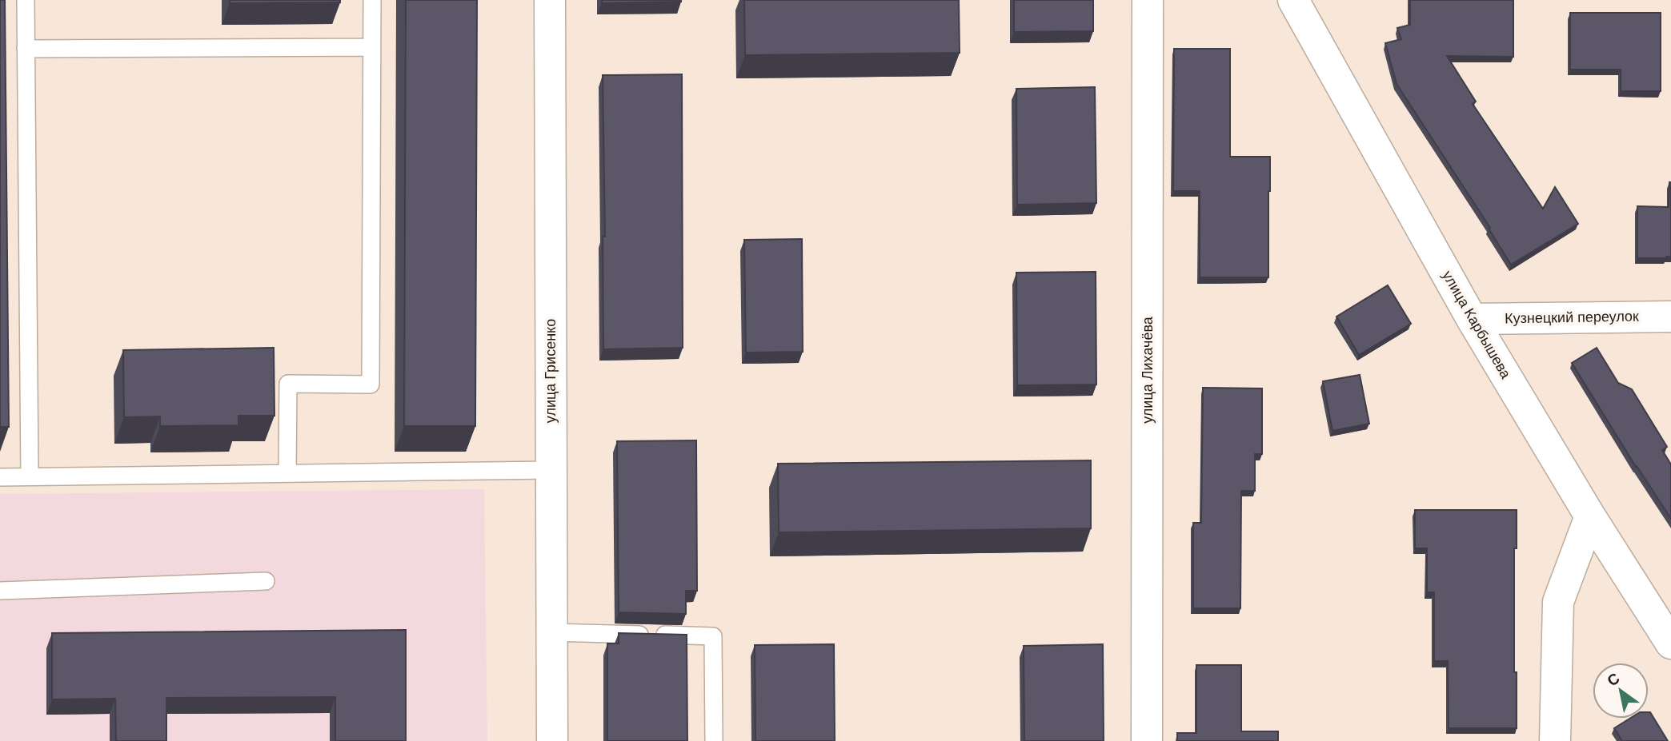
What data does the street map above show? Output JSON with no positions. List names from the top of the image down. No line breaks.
{"streets":{"street":["Кузнецкий переулок","улица Карбышева","улица Лихачёва","улица Грисенко"]},"crossings":[["Кузнецкий переулок","улица Карбышева"]],"north":"top left"}
